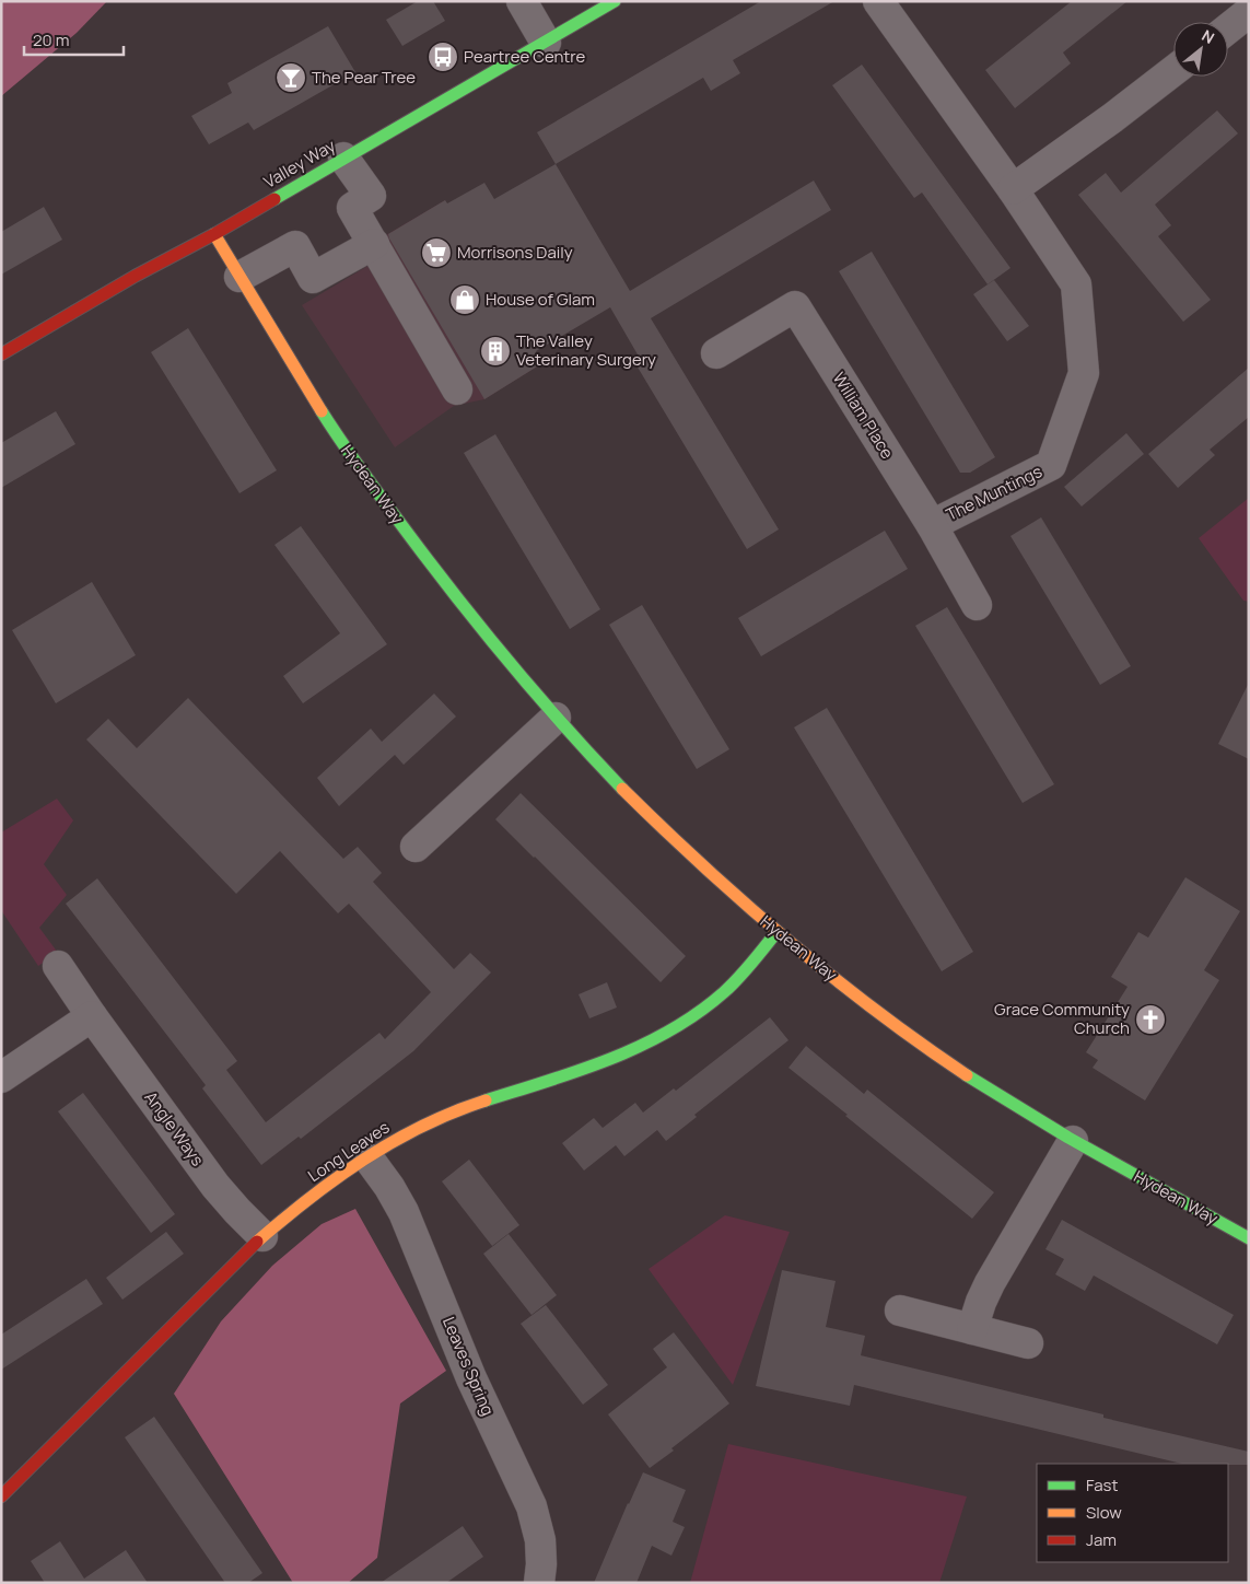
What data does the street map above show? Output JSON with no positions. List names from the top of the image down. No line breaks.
{"streets":{"street":["Valley Way","William Place","Hydean Way","The Muntings","Angle Ways","Long Leaves","Leaves Spring"]},"crossings":[["Valley Way","Hydean Way"],["William Place","The Muntings"],["Hydean Way","Long Leaves"],["Angle Ways","Long Leaves"],["Long Leaves","Leaves Spring"]],"places":{"bus stop":["Peartree Centre"],"bar":["The Pear Tree"],"supermarket":["Morrisons Daily"],"shop":["House of Glam"],"building":["The Valley Veterinary Surgery"],"church":["Grace Community Church"]},"legend":["Fast","Slow","Jam"],"scale_bar":"20 m","north":"top right"}
